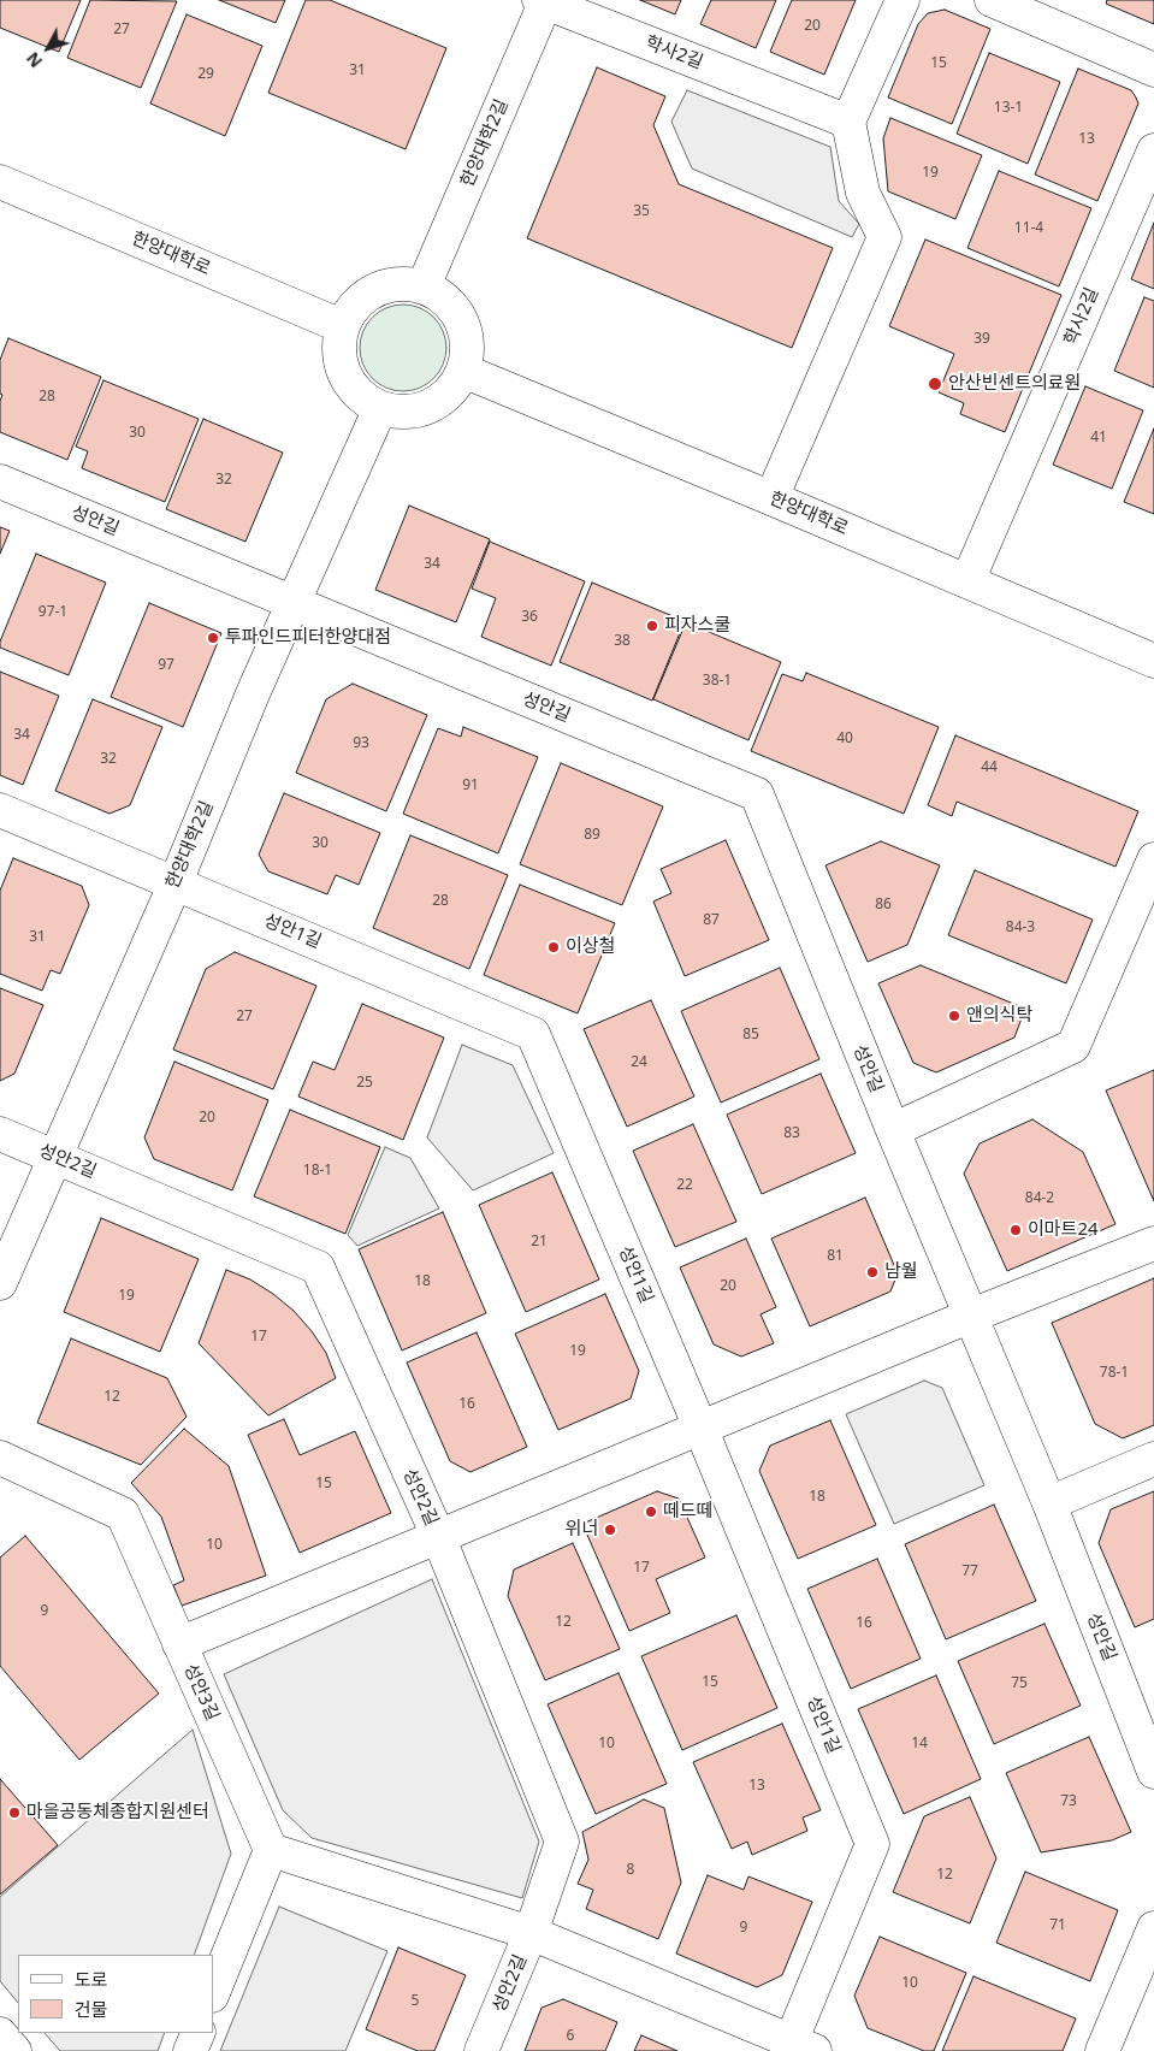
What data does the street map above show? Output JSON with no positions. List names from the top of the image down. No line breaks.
{"streets":{"street":["학사2길","한양대학2길","한양대학로","성안길","성안1길","성안2길","성안3길"]},"crossings":[["학사2길","한양대학2길"],["학사2길","한양대학로"],["한양대학2길","한양대학로"],["한양대학2길","성안길"],["한양대학2길","성안1길"],["한양대학2길","성안2길"]],"places":["안산빈센트의료원","피자스쿨","투파인드피터한양대점","이상철","앤의식탁","이마트24","남월","떼드떼","위너","마을공동체종합지원센터"],"house_numbers":["20","27","15","31","29","13-1","13","19","35","11-4","39","28","30","41","32","34","97-1","36","38","97","38-1","34","40","93","32","44","91","89","30","28","86","87","84-3","31","27","85","24","25","20","83","18-1","22","84-2","21","81","18","20","19","17","19","78-1","12","16","15","18","10","17","77","9","12","16","15","75","10","14","13","73","8","12","71","9","10","5","6"],"legend":["도로","건물"],"north":"bottom left"}
